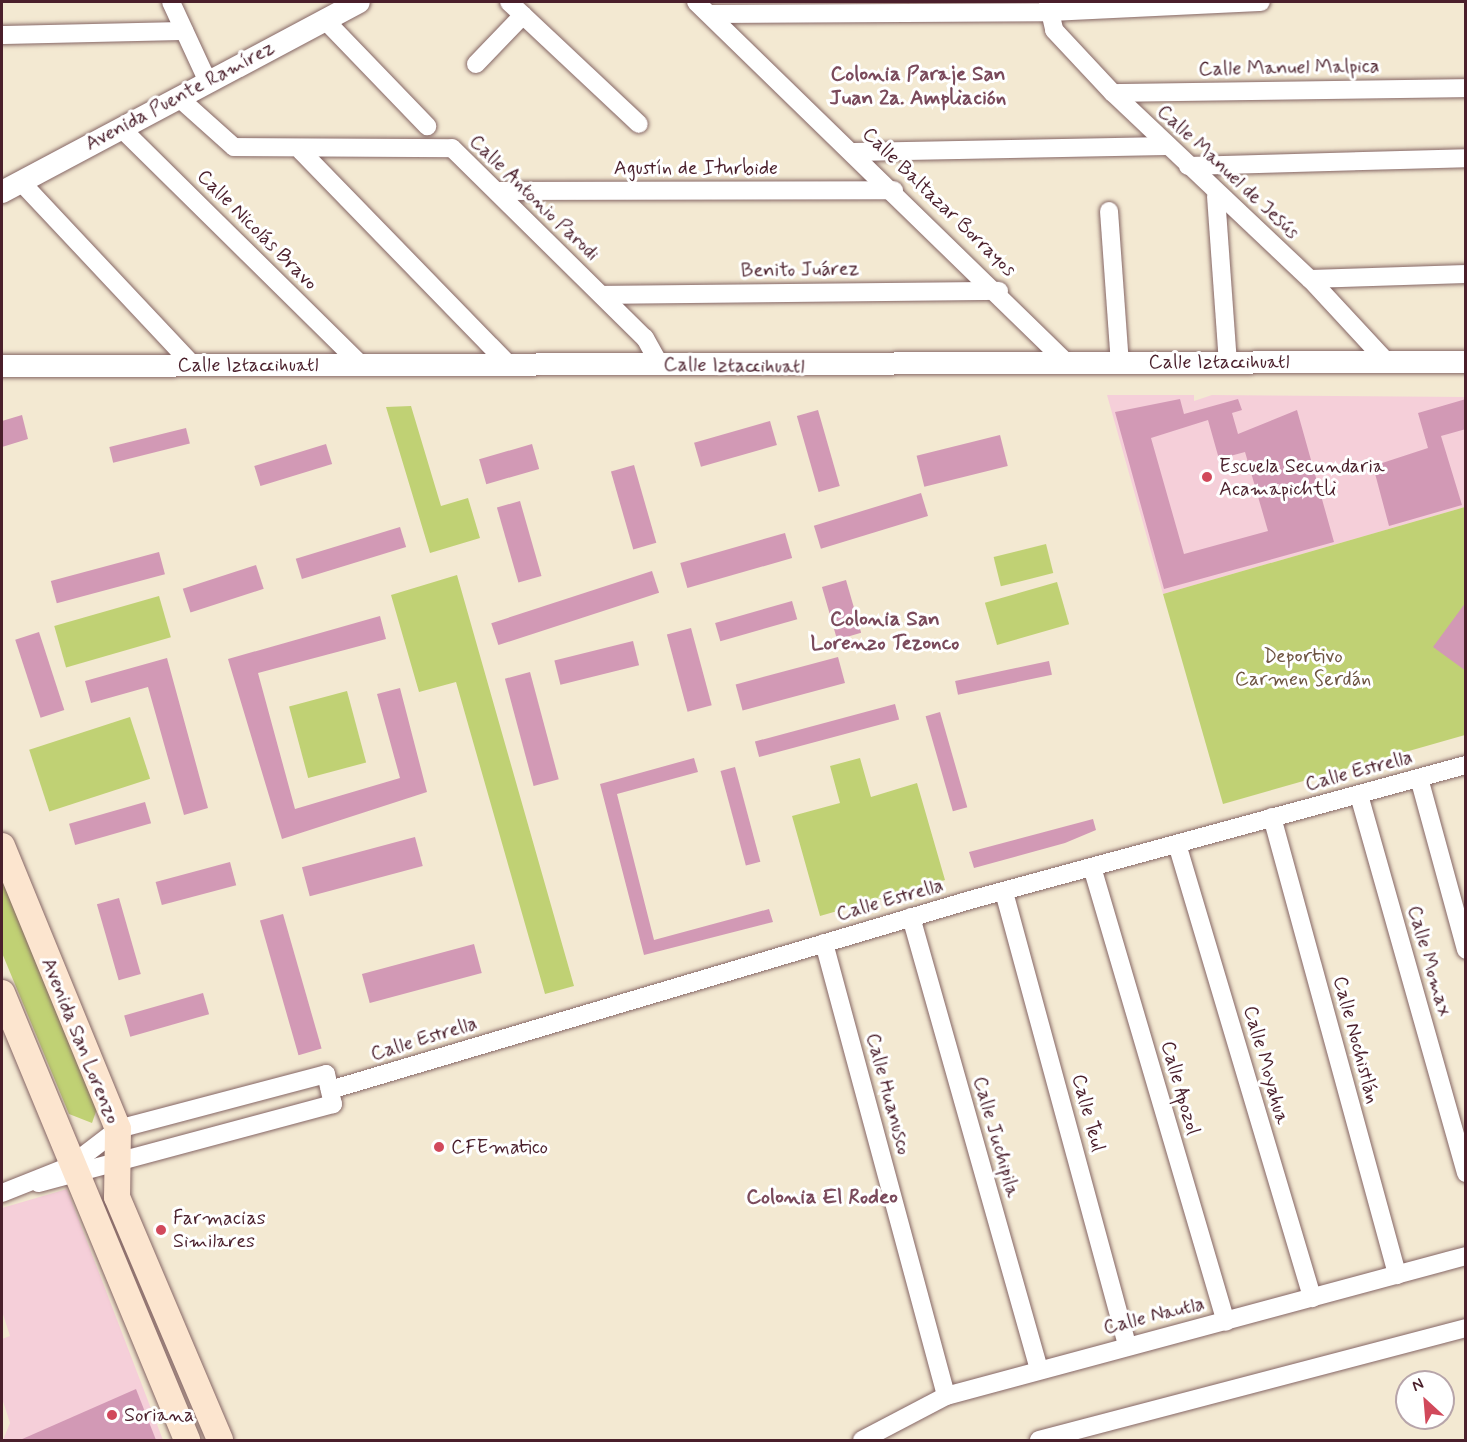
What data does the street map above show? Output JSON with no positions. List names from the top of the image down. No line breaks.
{"streets":{"main road":["Avenida San Lorenzo"],"street":["Calle Manuel Malpica","Avenida Puente Ramírez","Agustín de Iturbide","Calle Manuel de Jesús","Calle Antonio Parodi","Calle Baltazar Borrayos","Calle Nicolás Bravo","Benito Juárez","Calle Iztaccihuatl","Calle Estrella","Calle Momax","Calle Nochistlán","Calle Moyahua","Calle Apozol","Calle Huanusco","Calle Teul","Calle Juchipila","Calle Nautla"]},"crossings":[["Calle Manuel Malpica","Calle Manuel de Jesús"],["Avenida Puente Ramírez","Calle Antonio Parodi"],["Avenida Puente Ramírez","Calle Nicolás Bravo"],["Agustín de Iturbide","Calle Antonio Parodi"],["Agustín de Iturbide","Calle Baltazar Borrayos"],["Calle Manuel de Jesús","Calle Iztaccihuatl"],["Calle Antonio Parodi","Benito Juárez"],["Calle Antonio Parodi","Calle Iztaccihuatl"],["Calle Baltazar Borrayos","Benito Juárez"],["Calle Baltazar Borrayos","Calle Iztaccihuatl"],["Calle Nicolás Bravo","Calle Iztaccihuatl"],["Calle Estrella","Calle Momax"],["Calle Estrella","Calle Nochistlán"],["Calle Estrella","Avenida San Lorenzo"],["Calle Estrella","Calle Moyahua"],["Calle Estrella","Calle Apozol"],["Calle Estrella","Calle Huanusco"],["Calle Estrella","Calle Teul"],["Calle Estrella","Calle Juchipila"],["Calle Nochistlán","Calle Nautla"],["Calle Moyahua","Calle Nautla"],["Calle Apozol","Calle Nautla"],["Calle Huanusco","Calle Nautla"],["Calle Teul","Calle Nautla"],["Calle Juchipila","Calle Nautla"]],"districts":["Colonia Paraje San Juan 2a. Ampliación","Colonia San Lorenzo Tezonco","Colonia El Rodeo"],"parks":["Deportivo Carmen Serdán"],"places":["Escuela Secundaria Acamapichtli","CFEmatico","Farmacias Similares","Soriana"],"north":"top left"}
